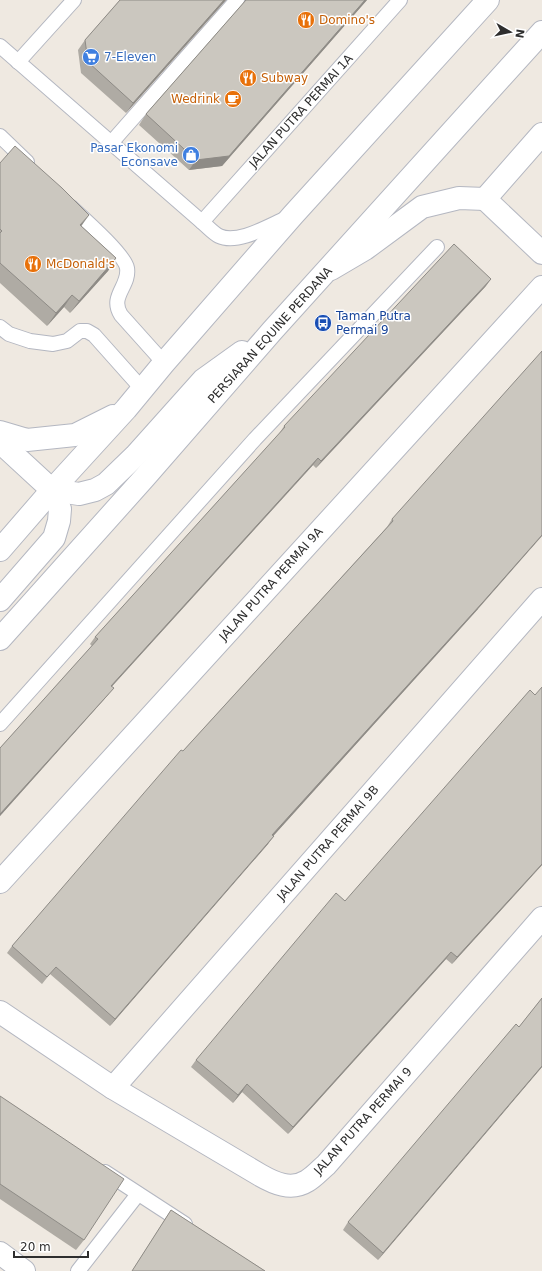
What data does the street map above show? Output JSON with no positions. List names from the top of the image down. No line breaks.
{"streets":{"street":["PERSIARAN EQUINE PERDANA","JALAN PUTRA PERMAI 9A","JALAN PUTRA PERMAI 9B","JALAN PUTRA PERMAI 9"],"lane":["JALAN PUTRA PERMAI 1A"]},"crossings":[["JALAN PUTRA PERMAI 9B","JALAN PUTRA PERMAI 9"]],"places":{"restaurant":["Domino's","Subway","McDonald's"],"supermarket":["7-Eleven"],"cafe":["Wedrink"],"shop":["Pasar Ekonomi Econsave"],"bus stop":["Taman Putra Permai 9"]},"scale_bar":"20 m","north":"right"}
